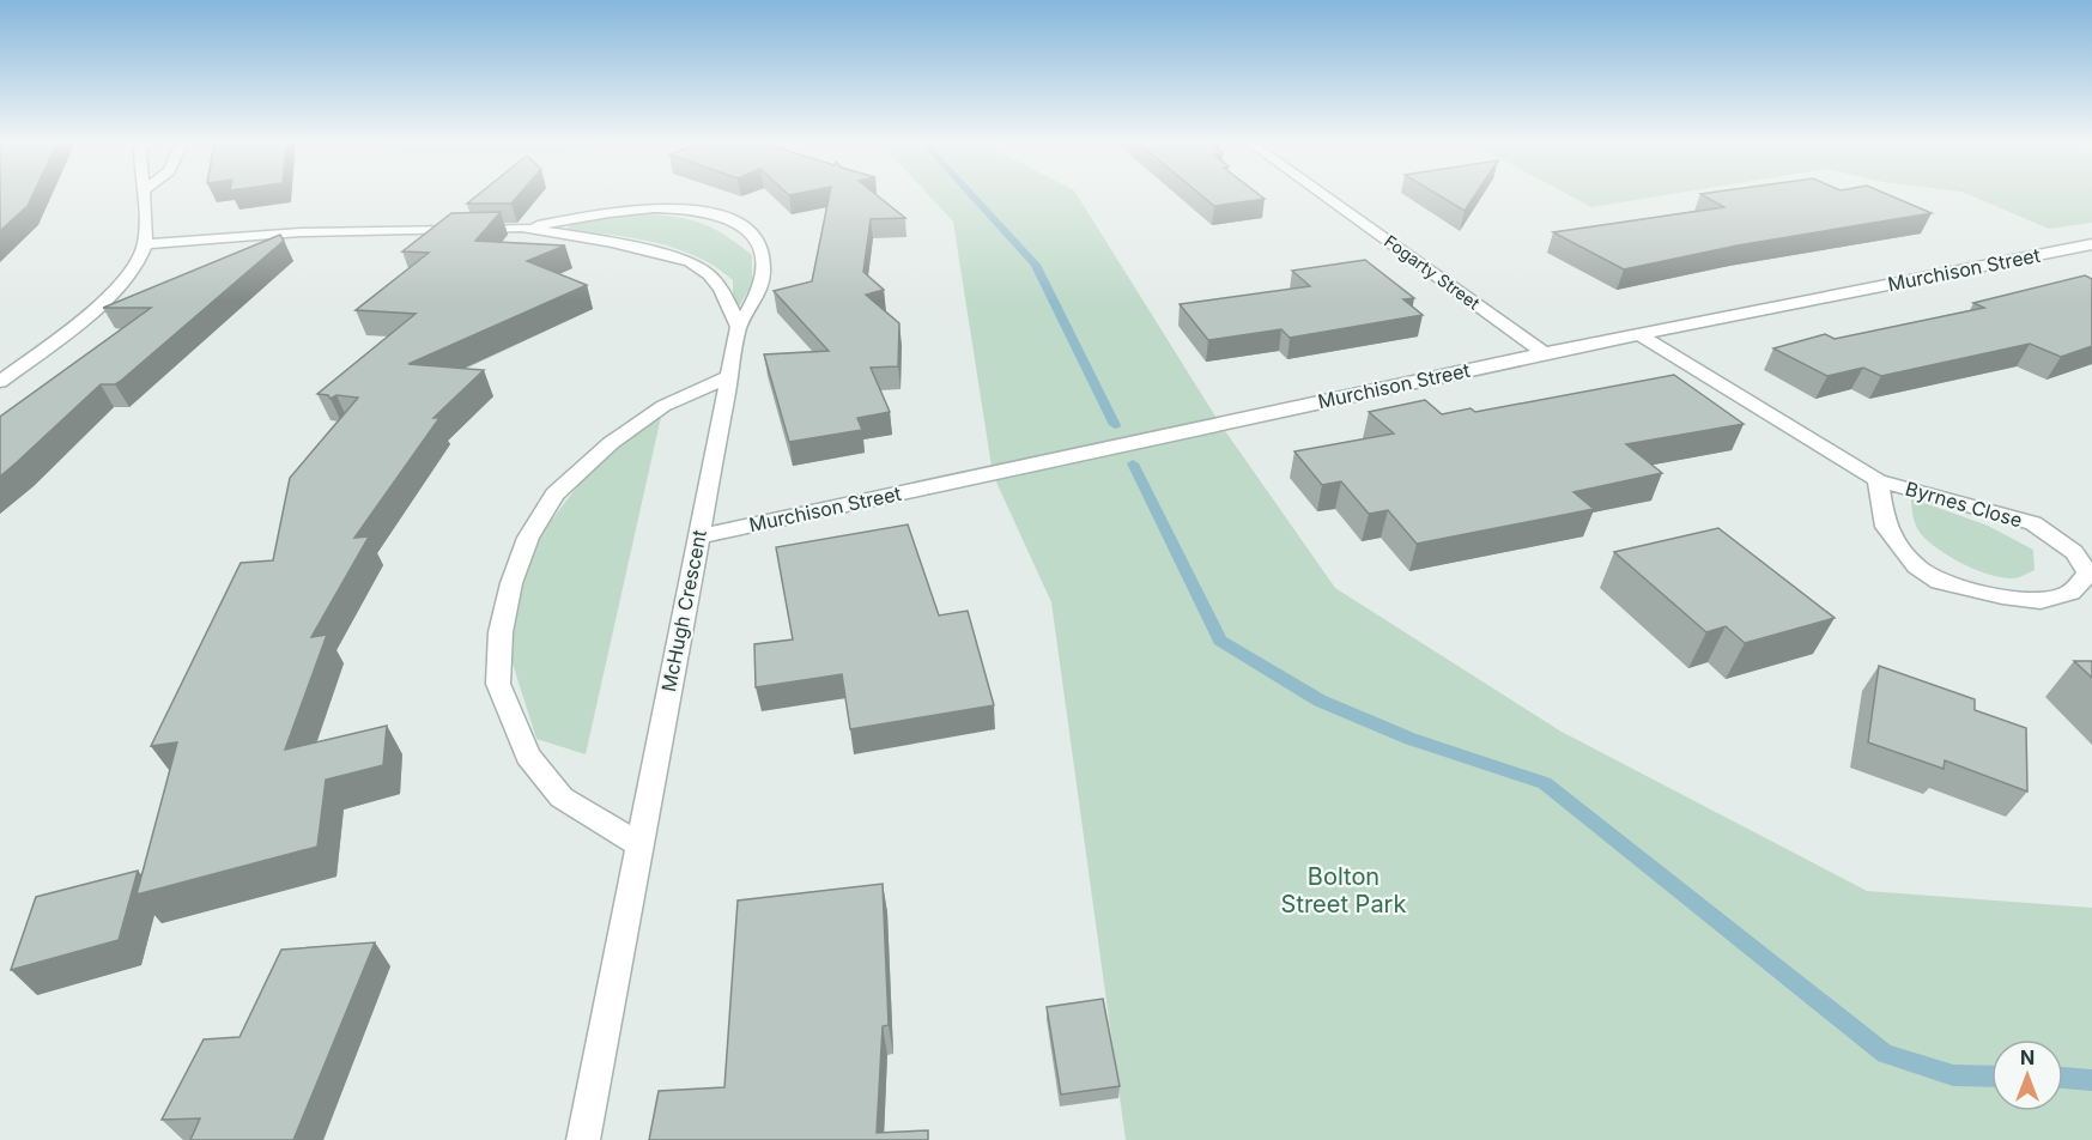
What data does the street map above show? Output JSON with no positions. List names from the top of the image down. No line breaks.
{"streets":{"street":["Murchison Street","Fogarty Street","Byrnes Close","McHugh Crescent"]},"crossings":[["Murchison Street","Fogarty Street"],["Murchison Street","Byrnes Close"],["Murchison Street","McHugh Crescent"]],"parks":["Bolton Street Park"],"north":"top"}
